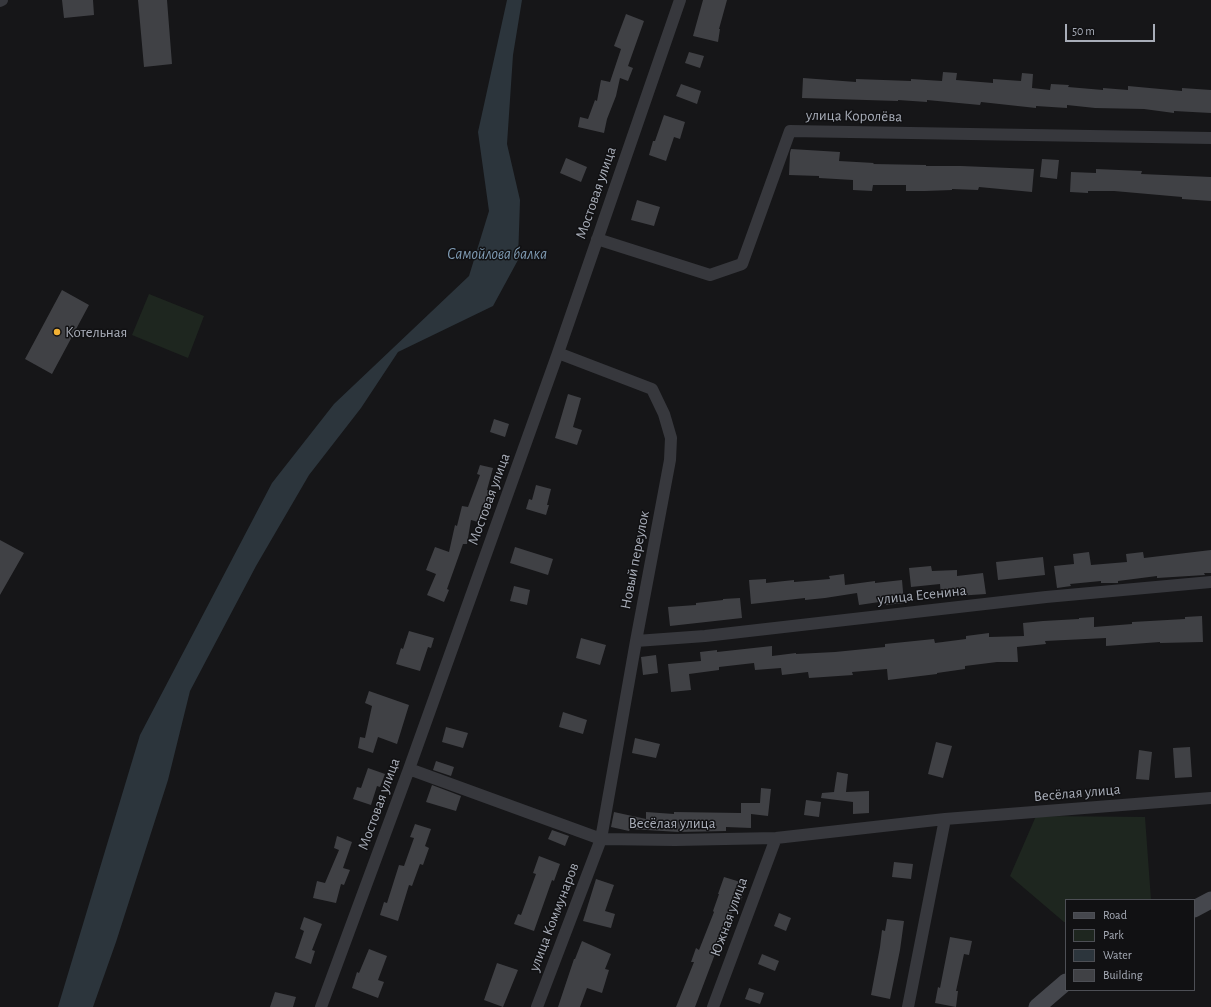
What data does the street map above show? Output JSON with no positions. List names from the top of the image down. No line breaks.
{"streets":{"street":["улица Королёва","Мостовая улица","Новый переулок","улица Есенина","Весёлая улица","улица Коммунаров","Южная улица"]},"crossings":[["улица Королёва","Мостовая улица"],["Мостовая улица","Новый переулок"],["Мостовая улица","Весёлая улица"],["Новый переулок","улица Есенина"],["Новый переулок","Весёлая улица"],["Новый переулок","улица Коммунаров"],["Весёлая улица","улица Коммунаров"],["Весёлая улица","Южная улица"]],"water":["Самойлова балка"],"places":["Котельная"],"legend":["Road","Park","Water","Building"],"scale_bar":"50 m"}
